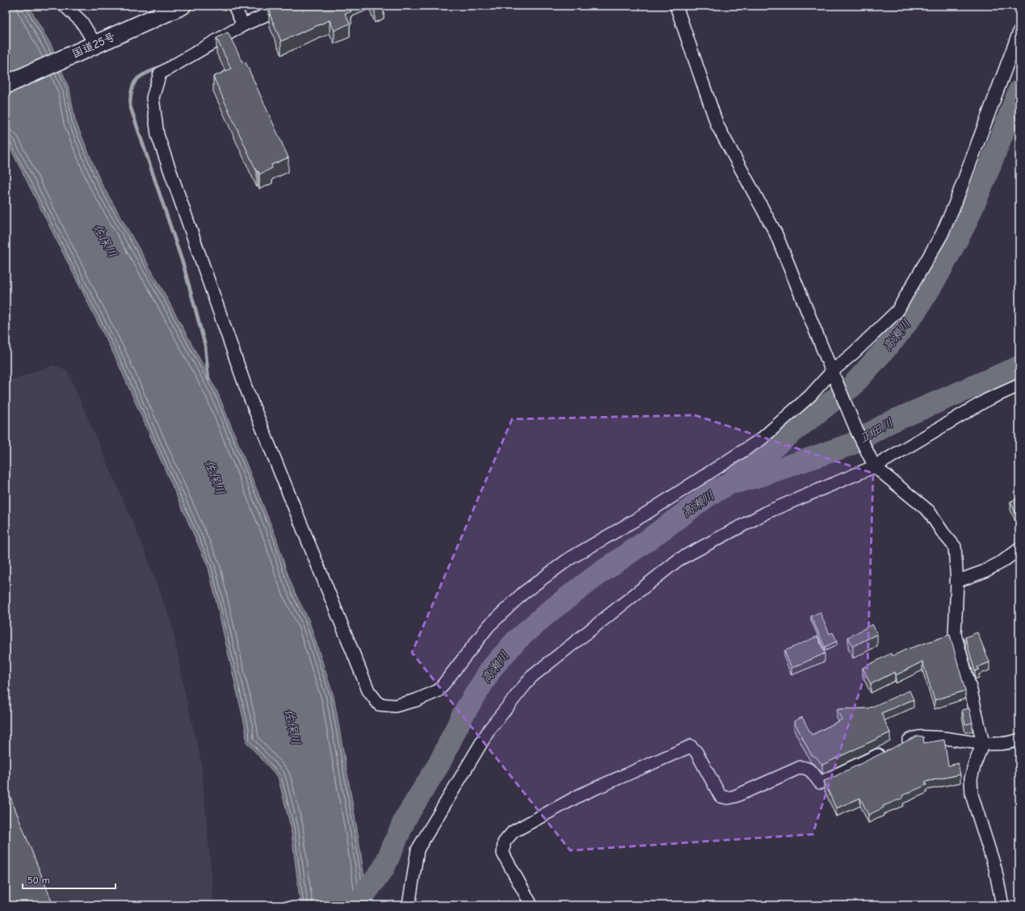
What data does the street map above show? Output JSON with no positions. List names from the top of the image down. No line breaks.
{"streets":{"highway":["国道25号"]},"water":["佐保川","高瀬川","正田川"],"scale_bar":"50 m"}
